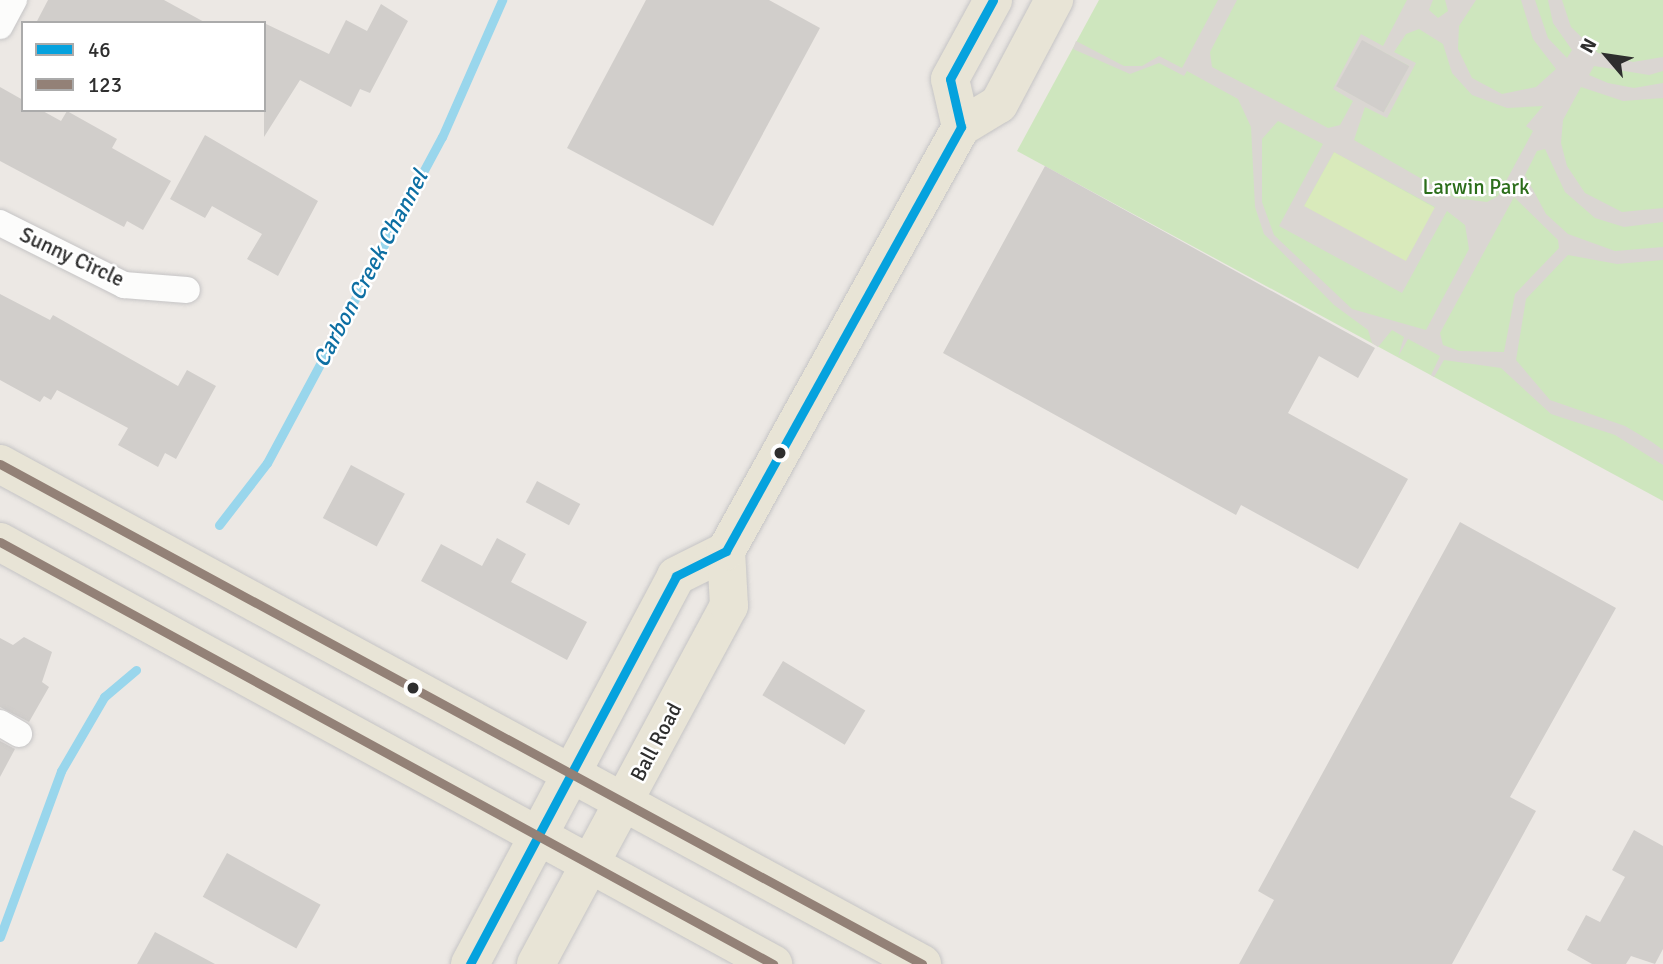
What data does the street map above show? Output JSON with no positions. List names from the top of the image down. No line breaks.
{"streets":{"main road":["Ball Road"],"street":["Sunny Circle"]},"water":["Carbon Creek Channel"],"parks":["Larwin Park"],"lines":["transit line 46","transit line 123"],"legend":["46","123"],"north":"top left"}
